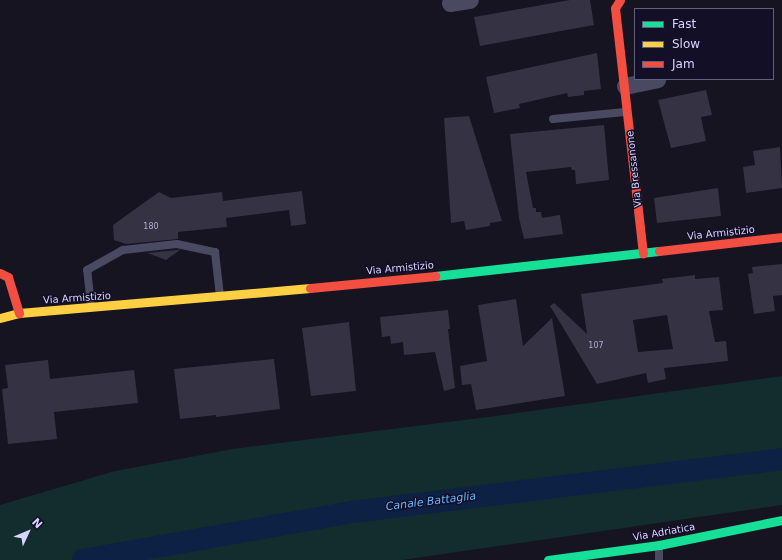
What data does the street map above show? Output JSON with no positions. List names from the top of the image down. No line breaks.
{"streets":{"street":["Via Bressanone","Via Armistizio","Via Adriatica"]},"crossings":[["Via Bressanone","Via Armistizio"]],"water":["Canale Battaglia"],"house_numbers":["180","107"],"legend":["Fast","Slow","Jam"],"north":"top right"}
